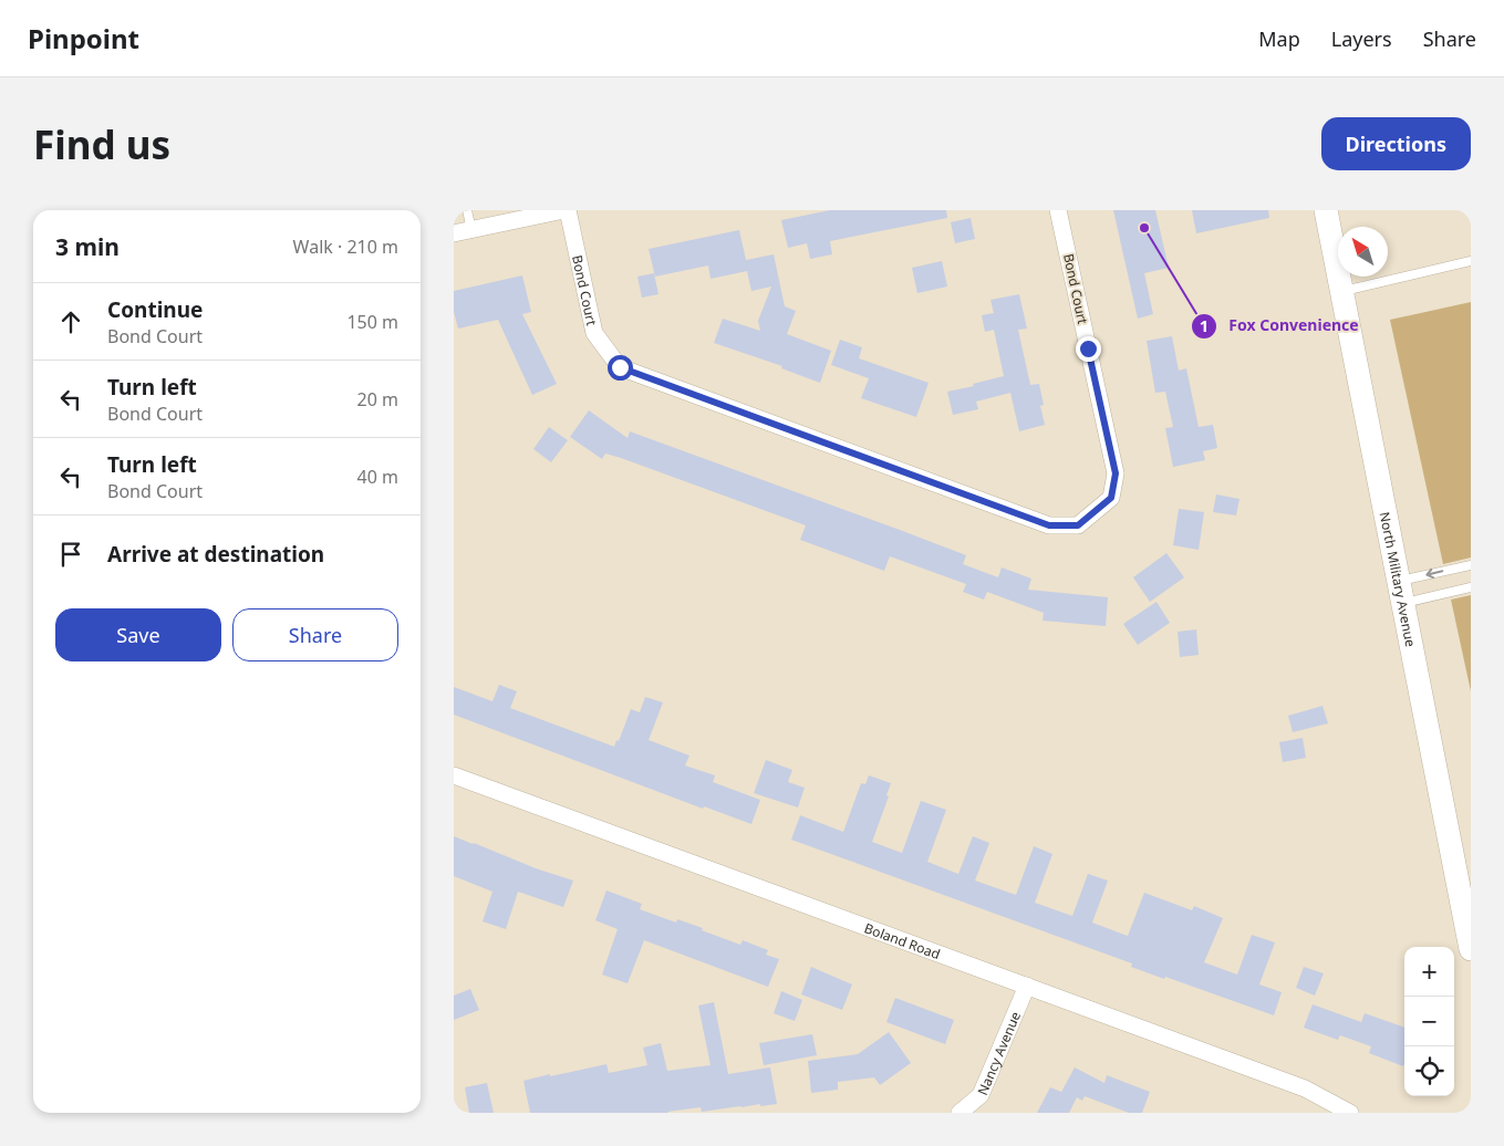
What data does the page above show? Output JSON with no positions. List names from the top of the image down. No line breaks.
{"streets":{"main road":["North Military Avenue"],"street":["Bond Court","Boland Road","Nancy Avenue"]},"crossings":[["Boland Road","Nancy Avenue"]],"places":["Fox Convenience"],"north":"top left","page":{"header":"Pinpoint","nav":["Map","Layers","Share"],"buttons":["Directions",["Save","Share"]],"title":"Find us","heading":["3 min","Walk · 210 m"],"list":[["Continue","Bond Court","150 m"],["Turn left","Bond Court","20 m"],["Turn left","Bond Court","40 m"],"Arrive at destination"],"map_buttons":["+","−"]}}
